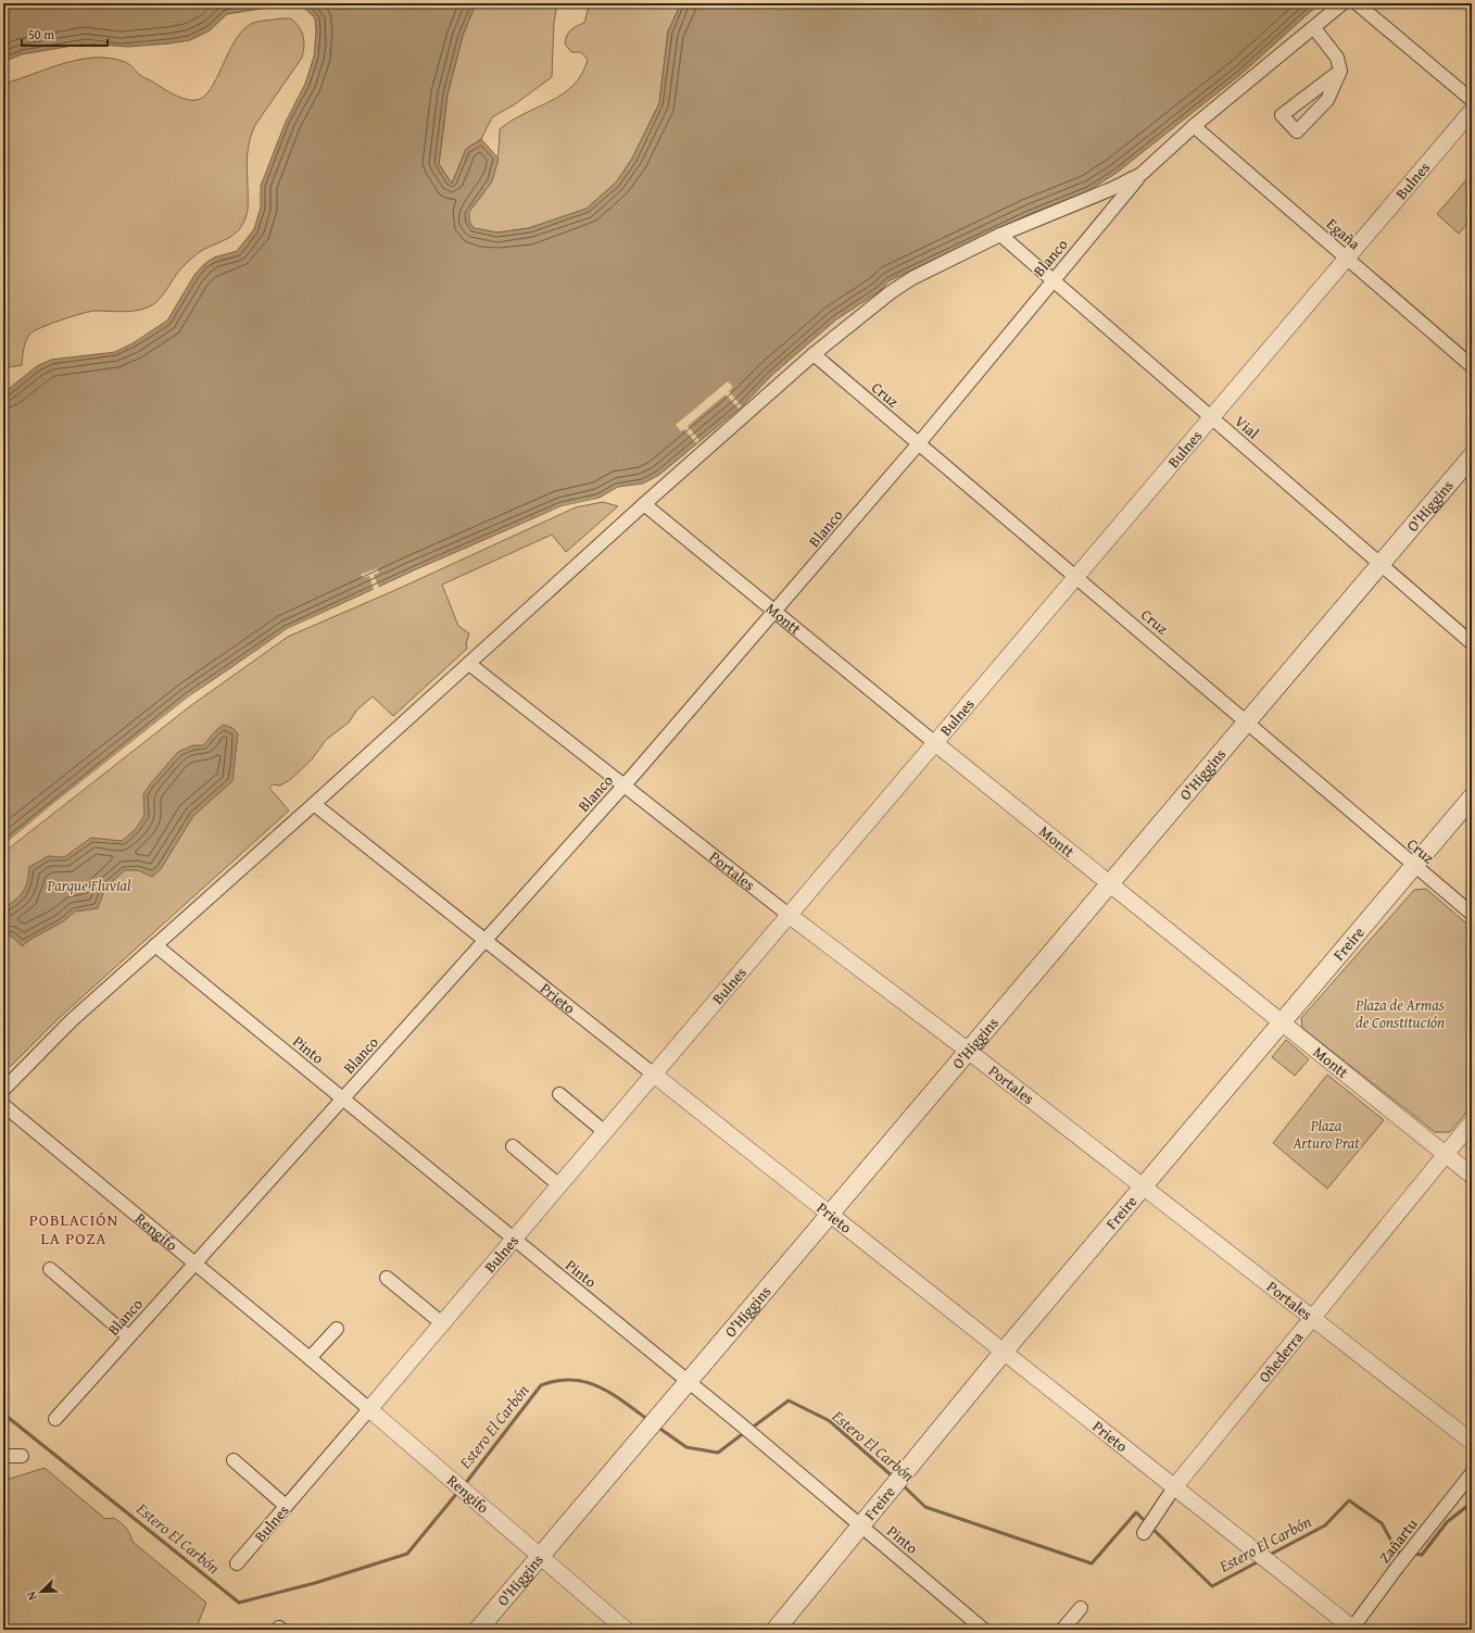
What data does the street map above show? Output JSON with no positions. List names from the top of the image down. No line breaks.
{"streets":{"main road":["O'Higgins","Freire"],"street":["Bulnes","Egaña","Blanco","Cruz","Vial","Montt","Portales","Prieto","Pinto","Rengifo","Oñederra","Zañartu"]},"crossings":[["Bulnes","Egaña"],["Bulnes","Cruz"],["Bulnes","Vial"],["Bulnes","Montt"],["Bulnes","Portales"],["Bulnes","Prieto"],["Bulnes","Pinto"],["Bulnes","Rengifo"],["Blanco","Cruz"],["Blanco","Vial"],["Blanco","Montt"],["Blanco","Portales"],["Blanco","Prieto"],["Blanco","Pinto"],["Blanco","Rengifo"],["Cruz","O'Higgins"],["Cruz","Freire"],["Vial","O'Higgins"],["O'Higgins","Montt"],["O'Higgins","Portales"],["O'Higgins","Prieto"],["O'Higgins","Pinto"],["O'Higgins","Rengifo"],["Montt","Freire"],["Montt","Oñederra"],["Portales","Freire"],["Portales","Oñederra"],["Freire","Prieto"],["Freire","Pinto"],["Prieto","Oñederra"],["Prieto","Zañartu"]],"districts":["POBLACIÓN LA POZA"],"water":["Estero El Carbón"],"parks":["Parque Fluvial","Plaza de Armas de Constitución","Plaza Arturo Prat"],"scale_bar":"50 m","north":"bottom left"}
